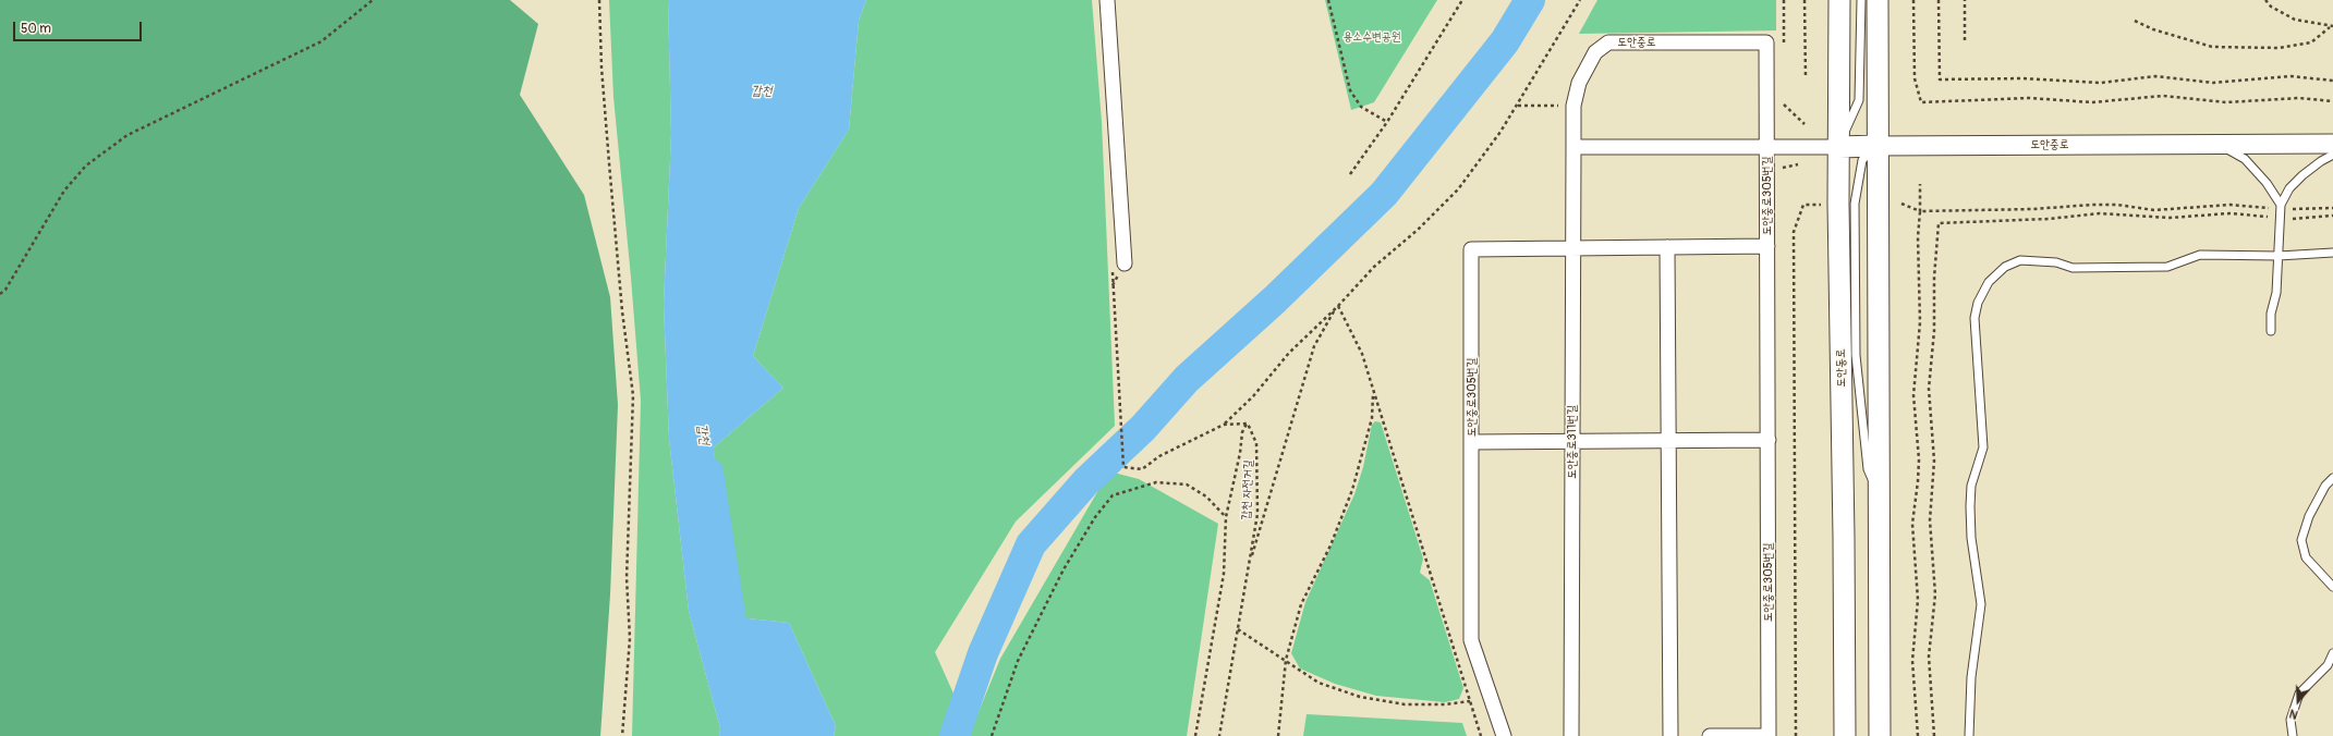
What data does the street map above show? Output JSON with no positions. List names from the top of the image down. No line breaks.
{"streets":{"main road":["도안중로","도안동로"],"street":["도안중로305번길","도안중로311번길"],"path":["갑천 자전거길"]},"crossings":[["도안중로","도안중로305번길"],["도안중로","도안동로"],["도안중로","도안중로311번길"],["도안중로305번길","도안중로311번길"]],"water":["갑천"],"parks":["용소수변공원"],"scale_bar":"50 m","north":"bottom"}
